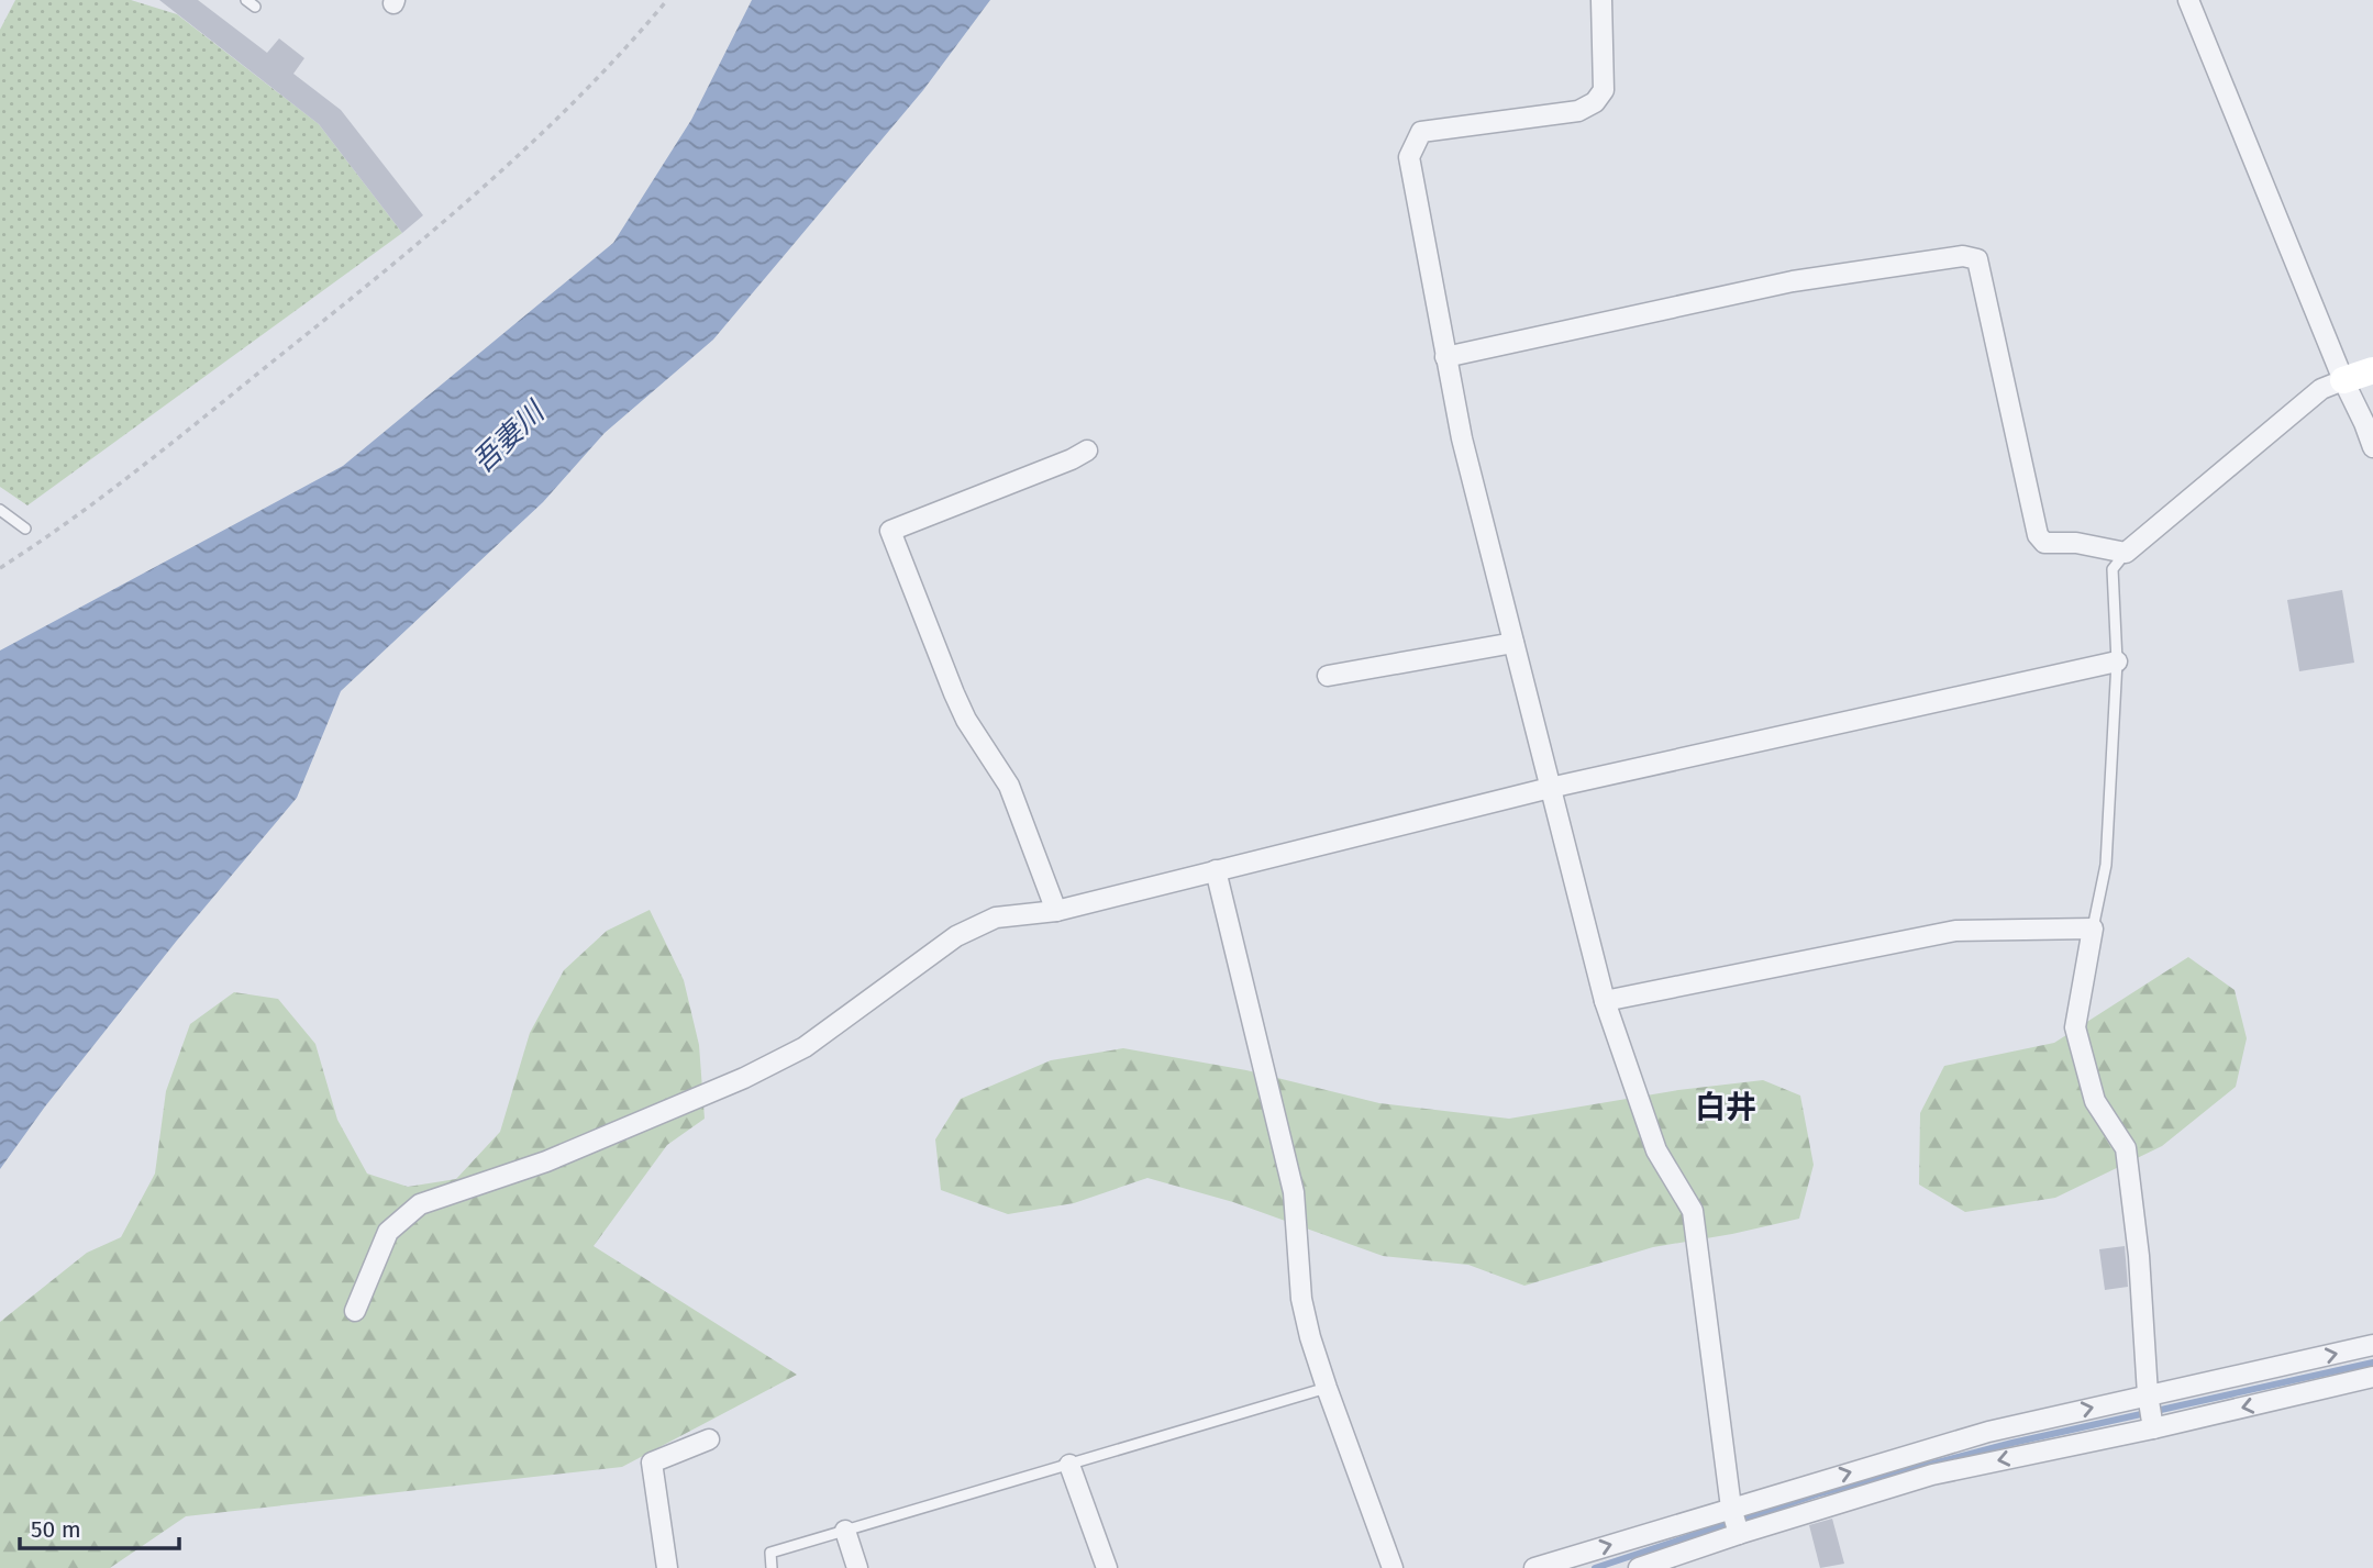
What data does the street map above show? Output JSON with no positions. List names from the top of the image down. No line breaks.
{"districts":["白井"],"water":["吾妻川"],"scale_bar":"50 m"}
